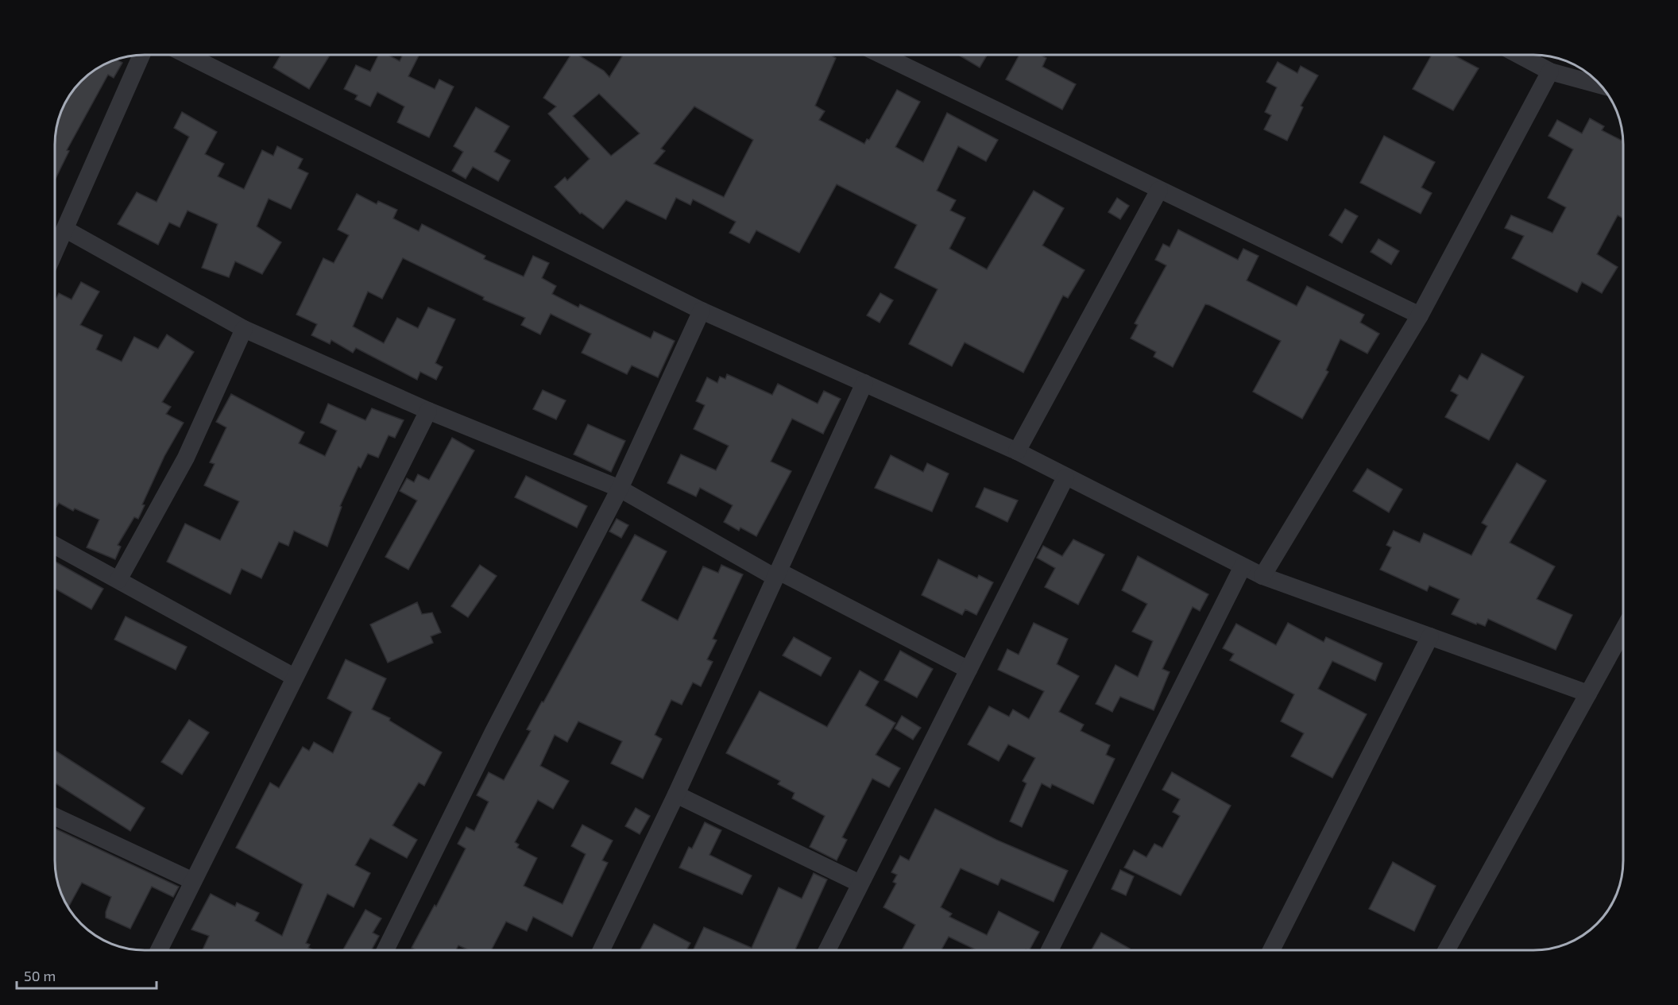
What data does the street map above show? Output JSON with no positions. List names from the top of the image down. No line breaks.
{"scale_bar":"50 m"}
